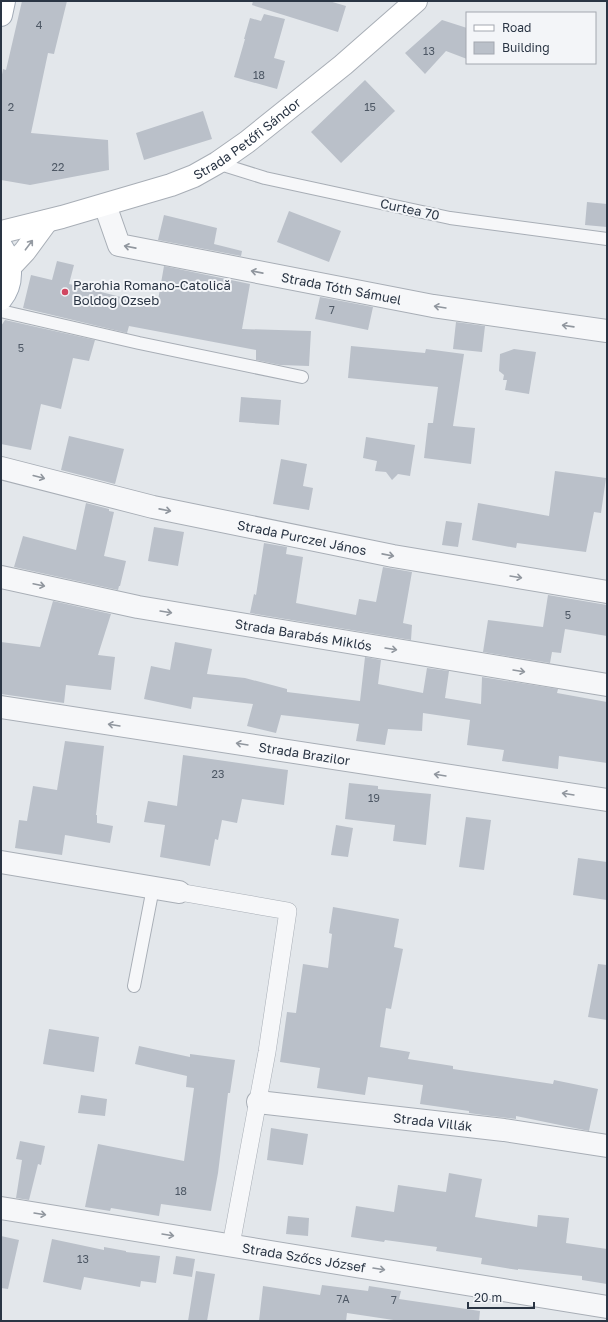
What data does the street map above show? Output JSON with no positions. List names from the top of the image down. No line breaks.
{"streets":{"main road":["Strada Petőfi Sándor"],"street":["Strada Tóth Sámuel","Strada Purczel János","Strada Barabás Miklós","Strada Brazilor","Strada Villák","Strada Szőcs József"],"lane":["Curtea 70"]},"crossings":[["Strada Petőfi Sándor","Curtea 70"],["Strada Petőfi Sándor","Strada Tóth Sámuel"]],"one_way":["Strada Tóth Sámuel","Strada Purczel János","Strada Barabás Miklós","Strada Brazilor","Strada Szőcs József"],"places":["Parohia Romano-Catolică Boldog Ozseb"],"house_numbers":["4","13","18","2","15","22","7","5","5","23","19","18","13","7A","7"],"legend":["Road","Building"],"scale_bar":"20 m"}
